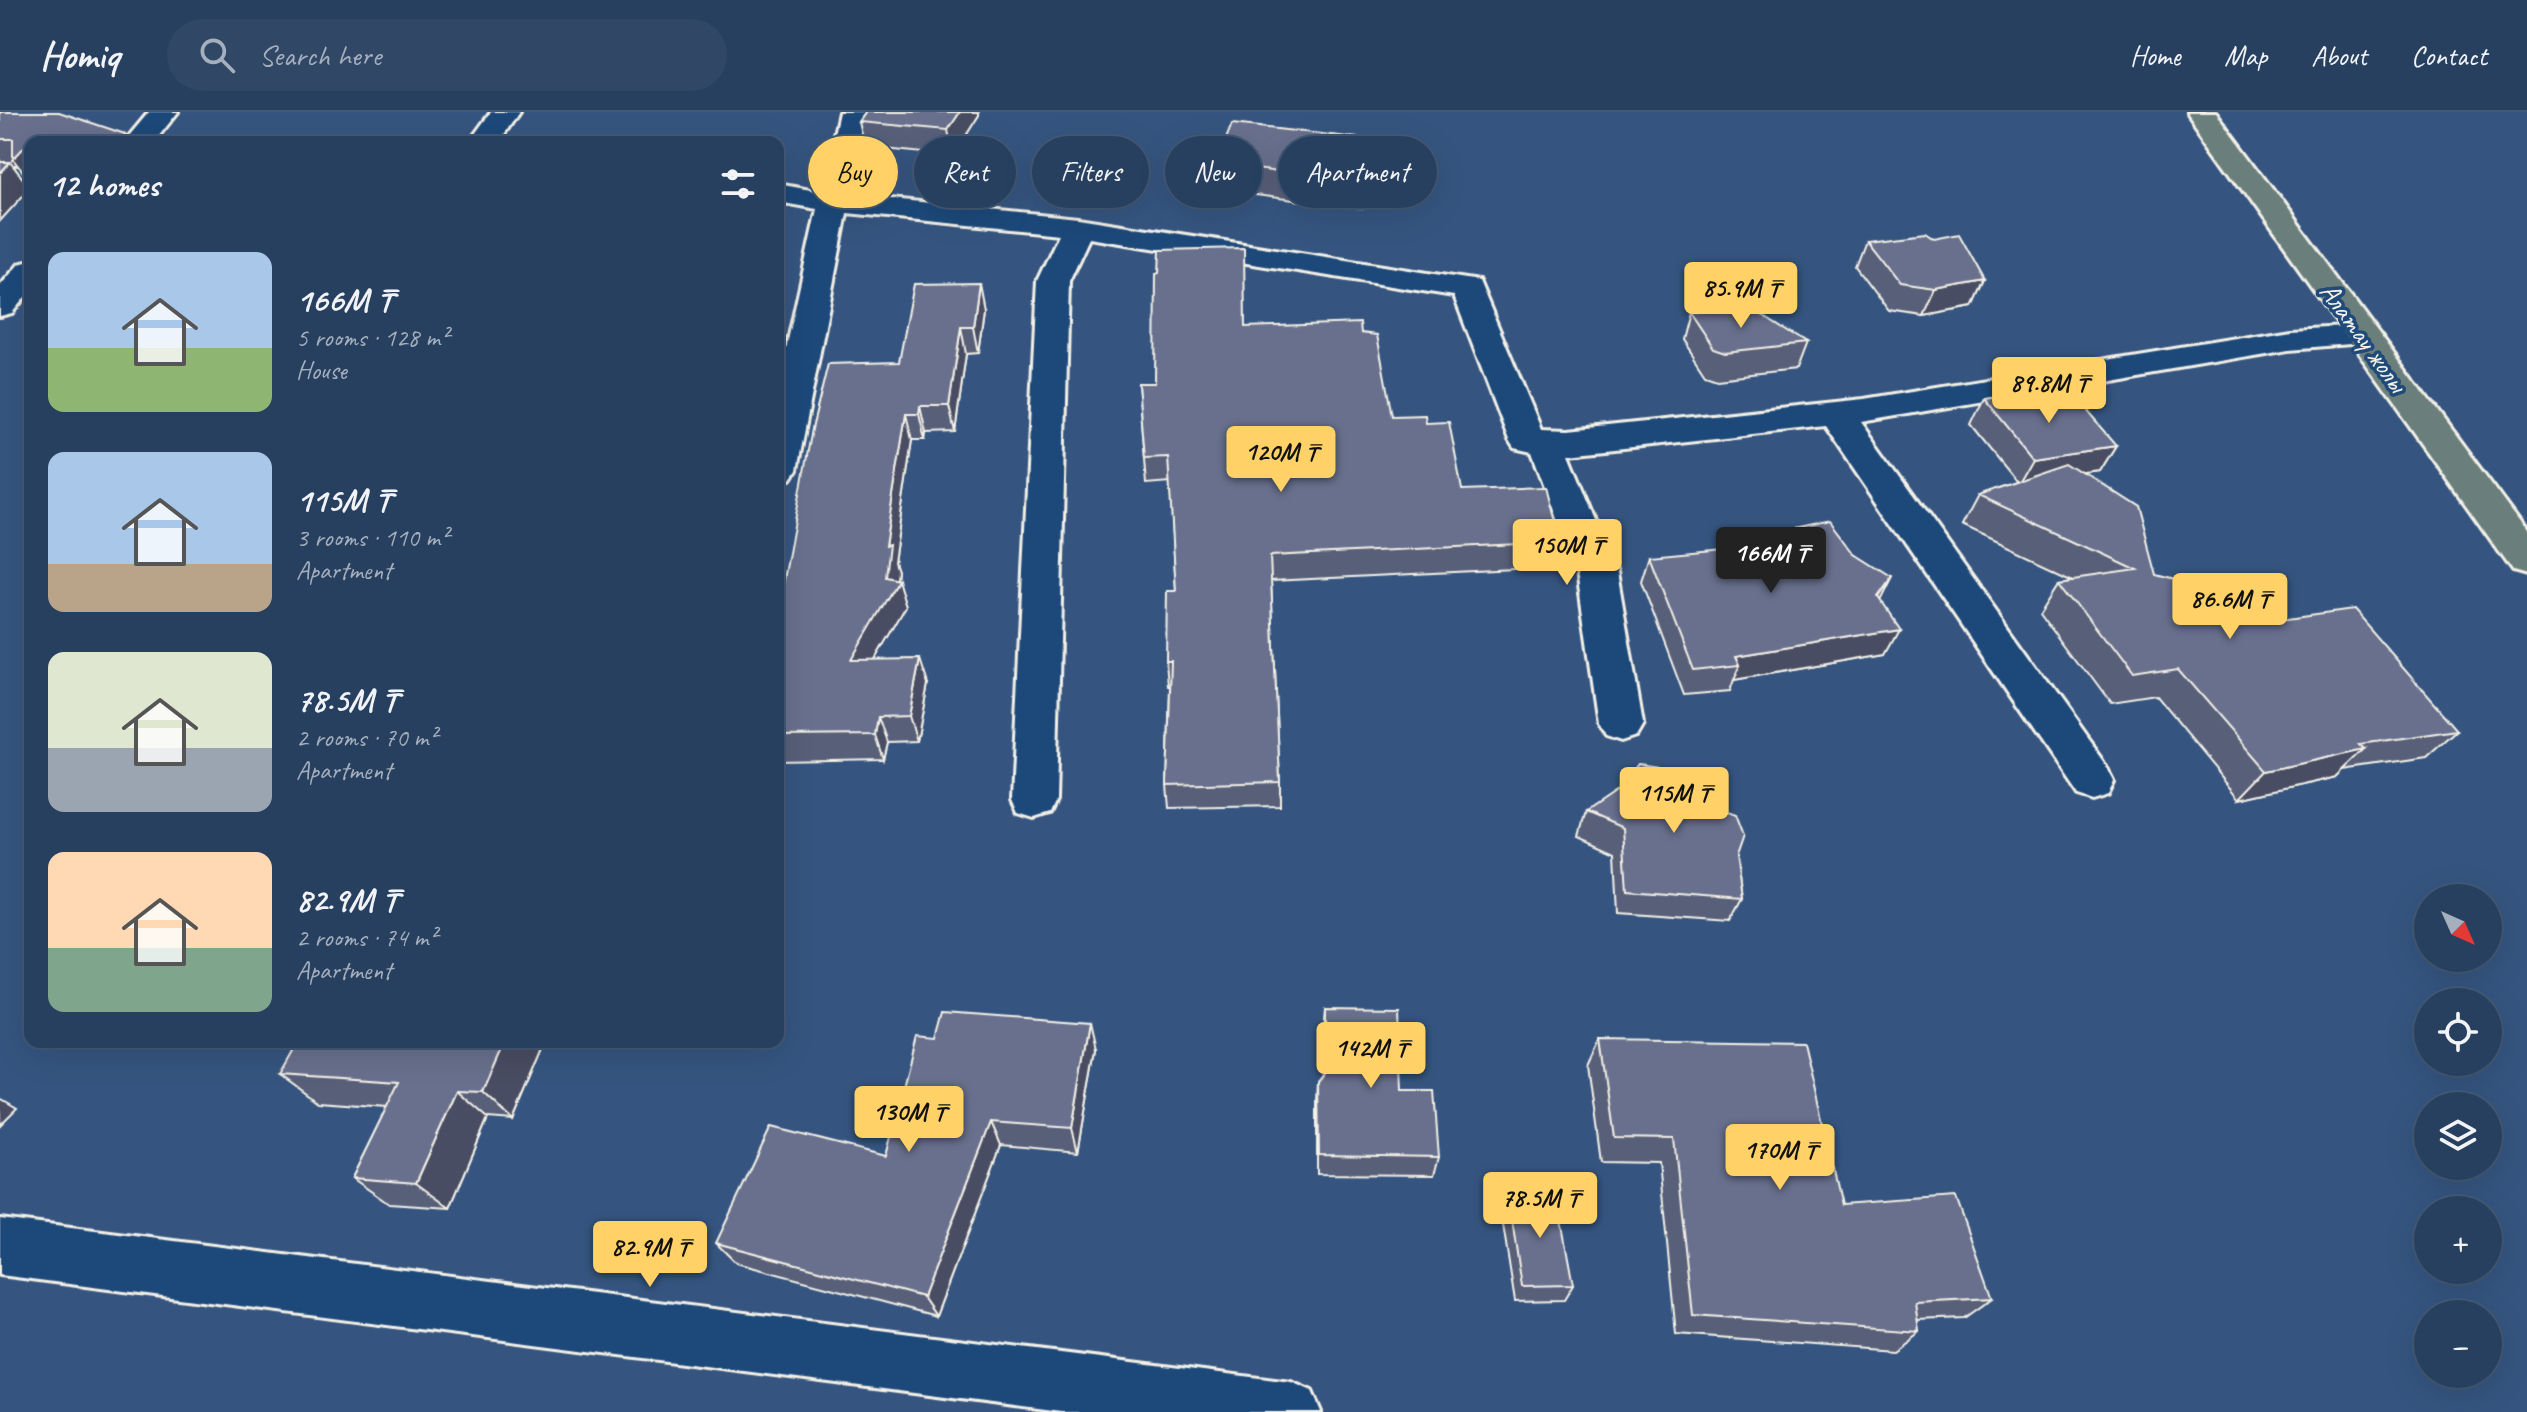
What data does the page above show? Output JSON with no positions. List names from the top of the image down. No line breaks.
{"streets":{"main road":["Алатау жолы"]},"north":"bottom right","page":{"header":"Homiq","search":"Search here","nav":["Home","Map","About","Contact"],"chip":["Buy","Rent","Filters","New","Apartment"],"heading":"12 homes","list":[{"name":"166M ₸","note":"5 rooms · 128 m² · House"},{"name":"115M ₸","note":"3 rooms · 110 m² · Apartment"},{"name":"78.5M ₸","note":"2 rooms · 70 m² · Apartment"},{"name":"82.9M ₸","note":"2 rooms · 74 m² · Apartment"}],"price":["85.9M ₸","89.8M ₸","120M ₸","150M ₸","166M ₸","86.6M ₸","115M ₸","142M ₸","130M ₸","170M ₸","78.5M ₸","82.9M ₸"],"map_buttons":["+","−"]}}
